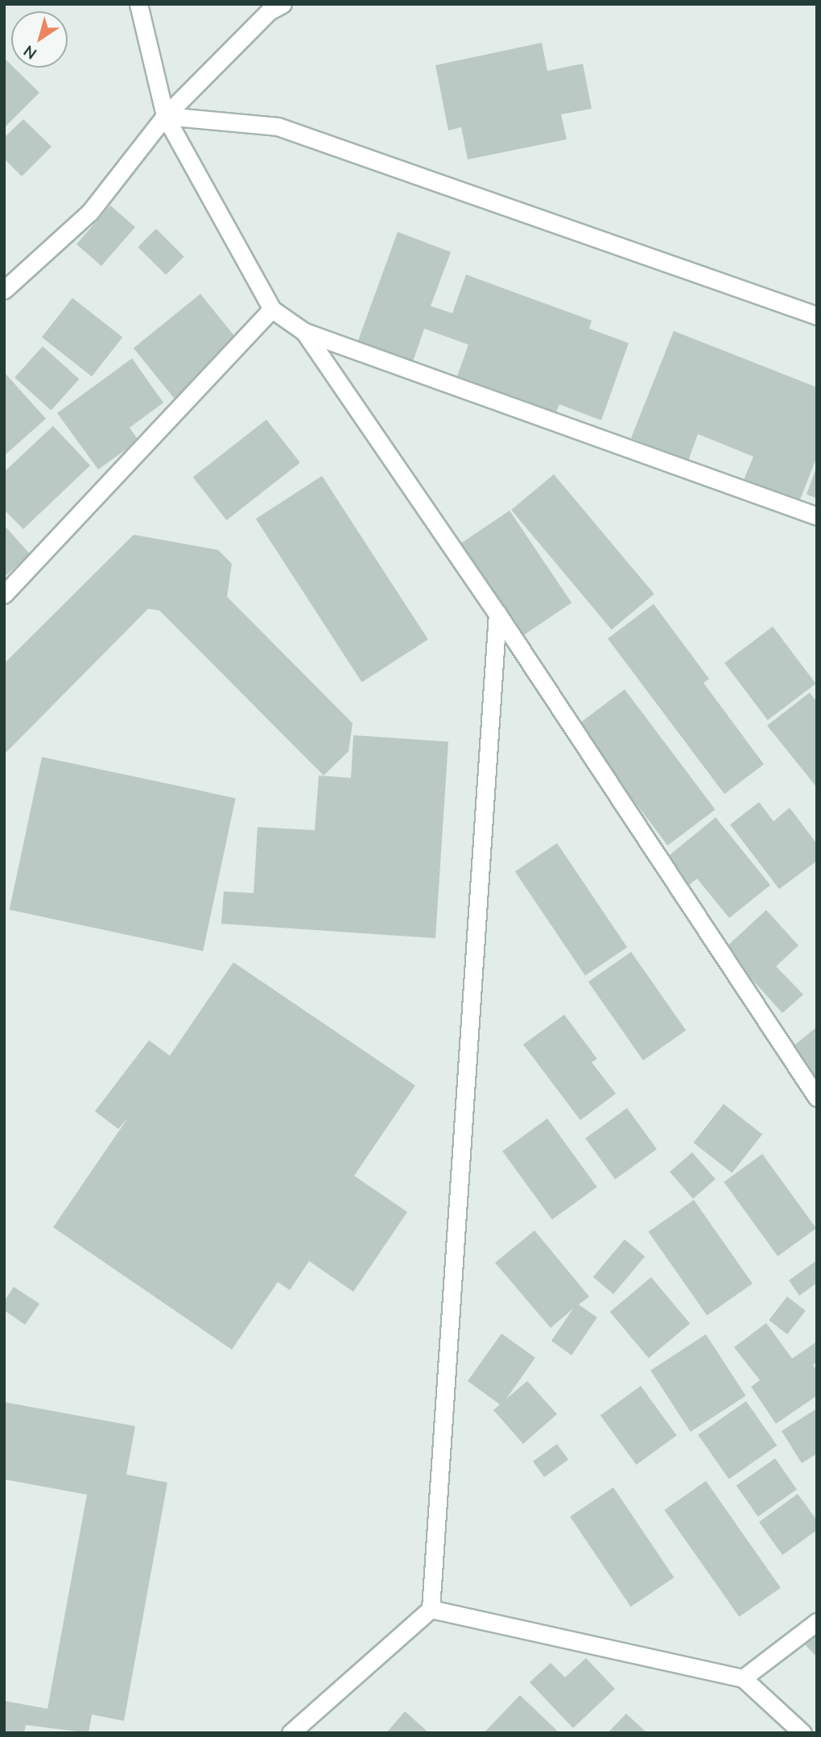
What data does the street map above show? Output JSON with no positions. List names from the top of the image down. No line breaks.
{"north":"bottom left"}
